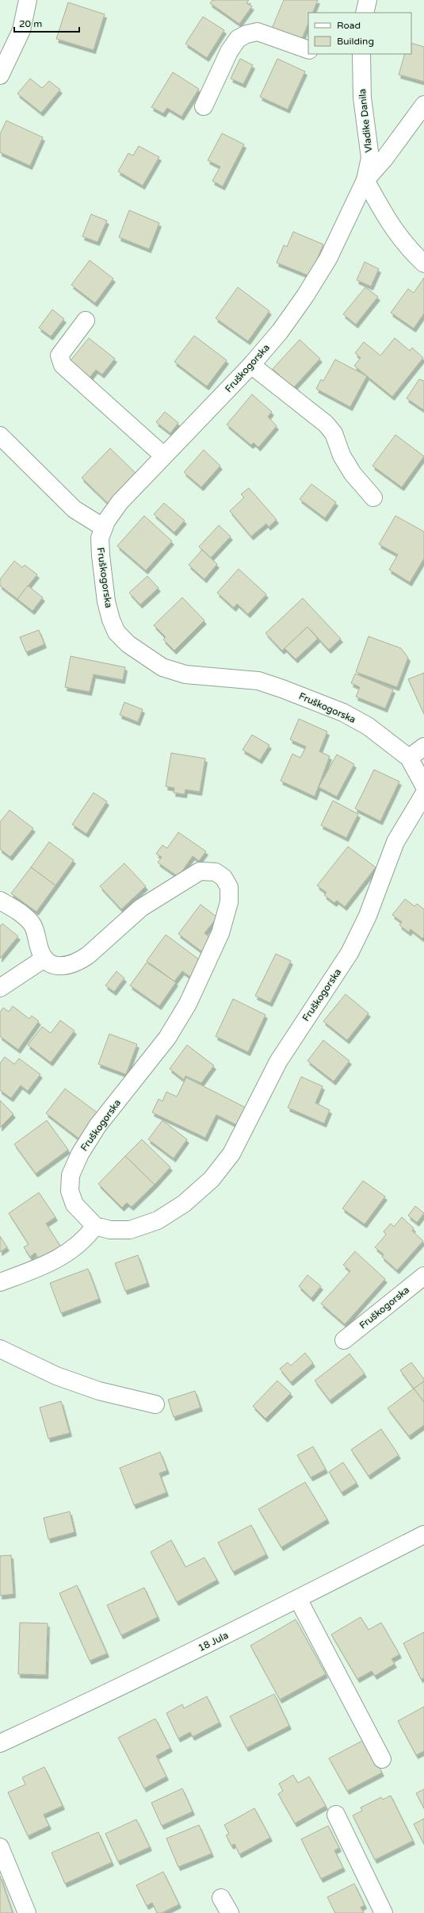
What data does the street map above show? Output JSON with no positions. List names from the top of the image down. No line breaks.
{"streets":{"street":["Vladike Danila","Fruškogorska","18 Jula"]},"crossings":[["Vladike Danila","Fruškogorska"]],"legend":["Road","Building"],"scale_bar":"20 m"}
